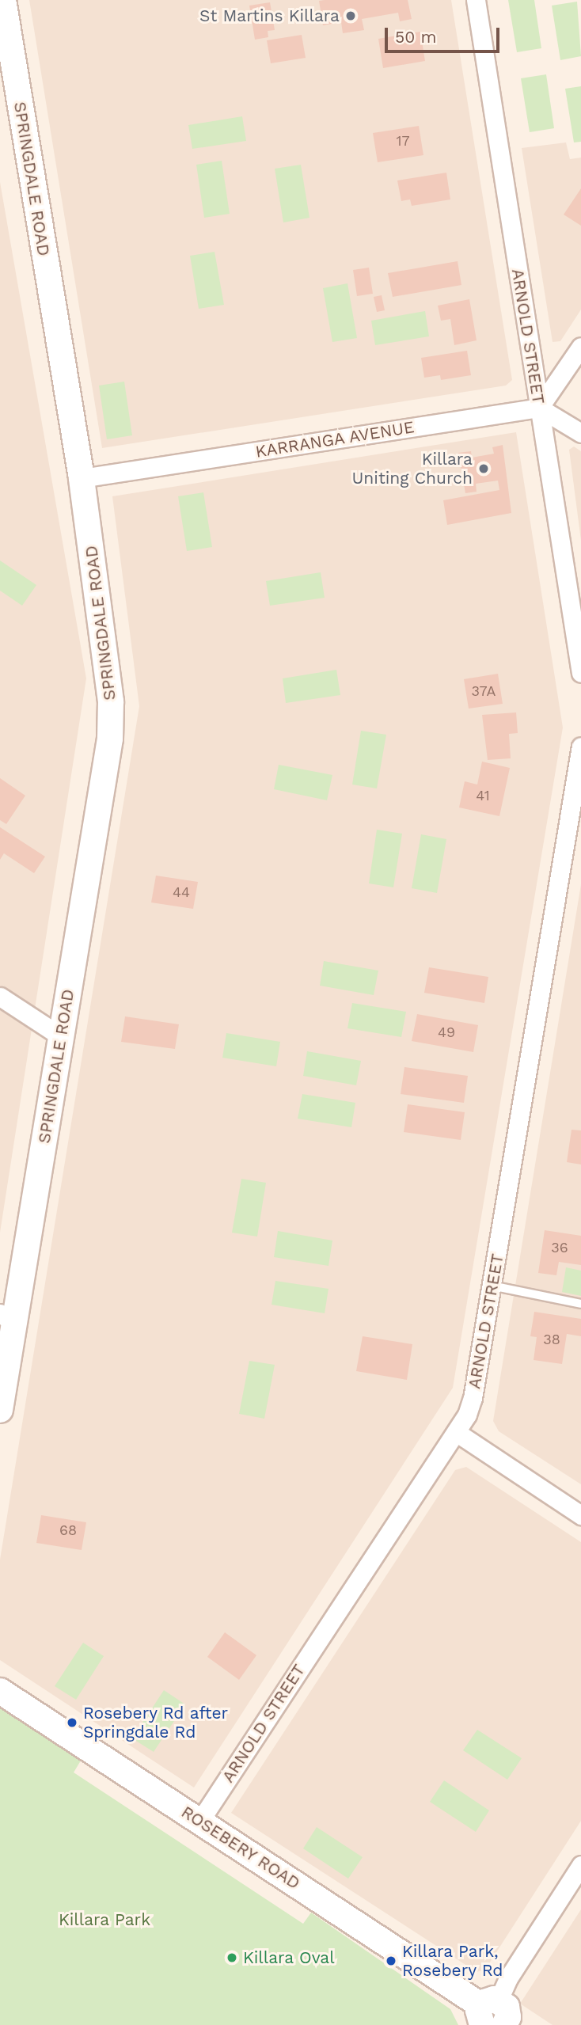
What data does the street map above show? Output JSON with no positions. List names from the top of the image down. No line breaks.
{"streets":{"main road":["SPRINGDALE ROAD","ROSEBERY ROAD"],"street":["ARNOLD STREET","KARRANGA AVENUE"]},"crossings":[["SPRINGDALE ROAD","KARRANGA AVENUE"],["ARNOLD STREET","KARRANGA AVENUE"],["ARNOLD STREET","ROSEBERY ROAD"]],"parks":["Killara Park"],"places":["St Martins Killara","Killara Uniting Church","Rosebery Rd after Springdale Rd","Killara Oval","Killara Park, Rosebery Rd"],"house_numbers":["17","37A","41","44","49","36","38","68"],"scale_bar":"50 m"}
